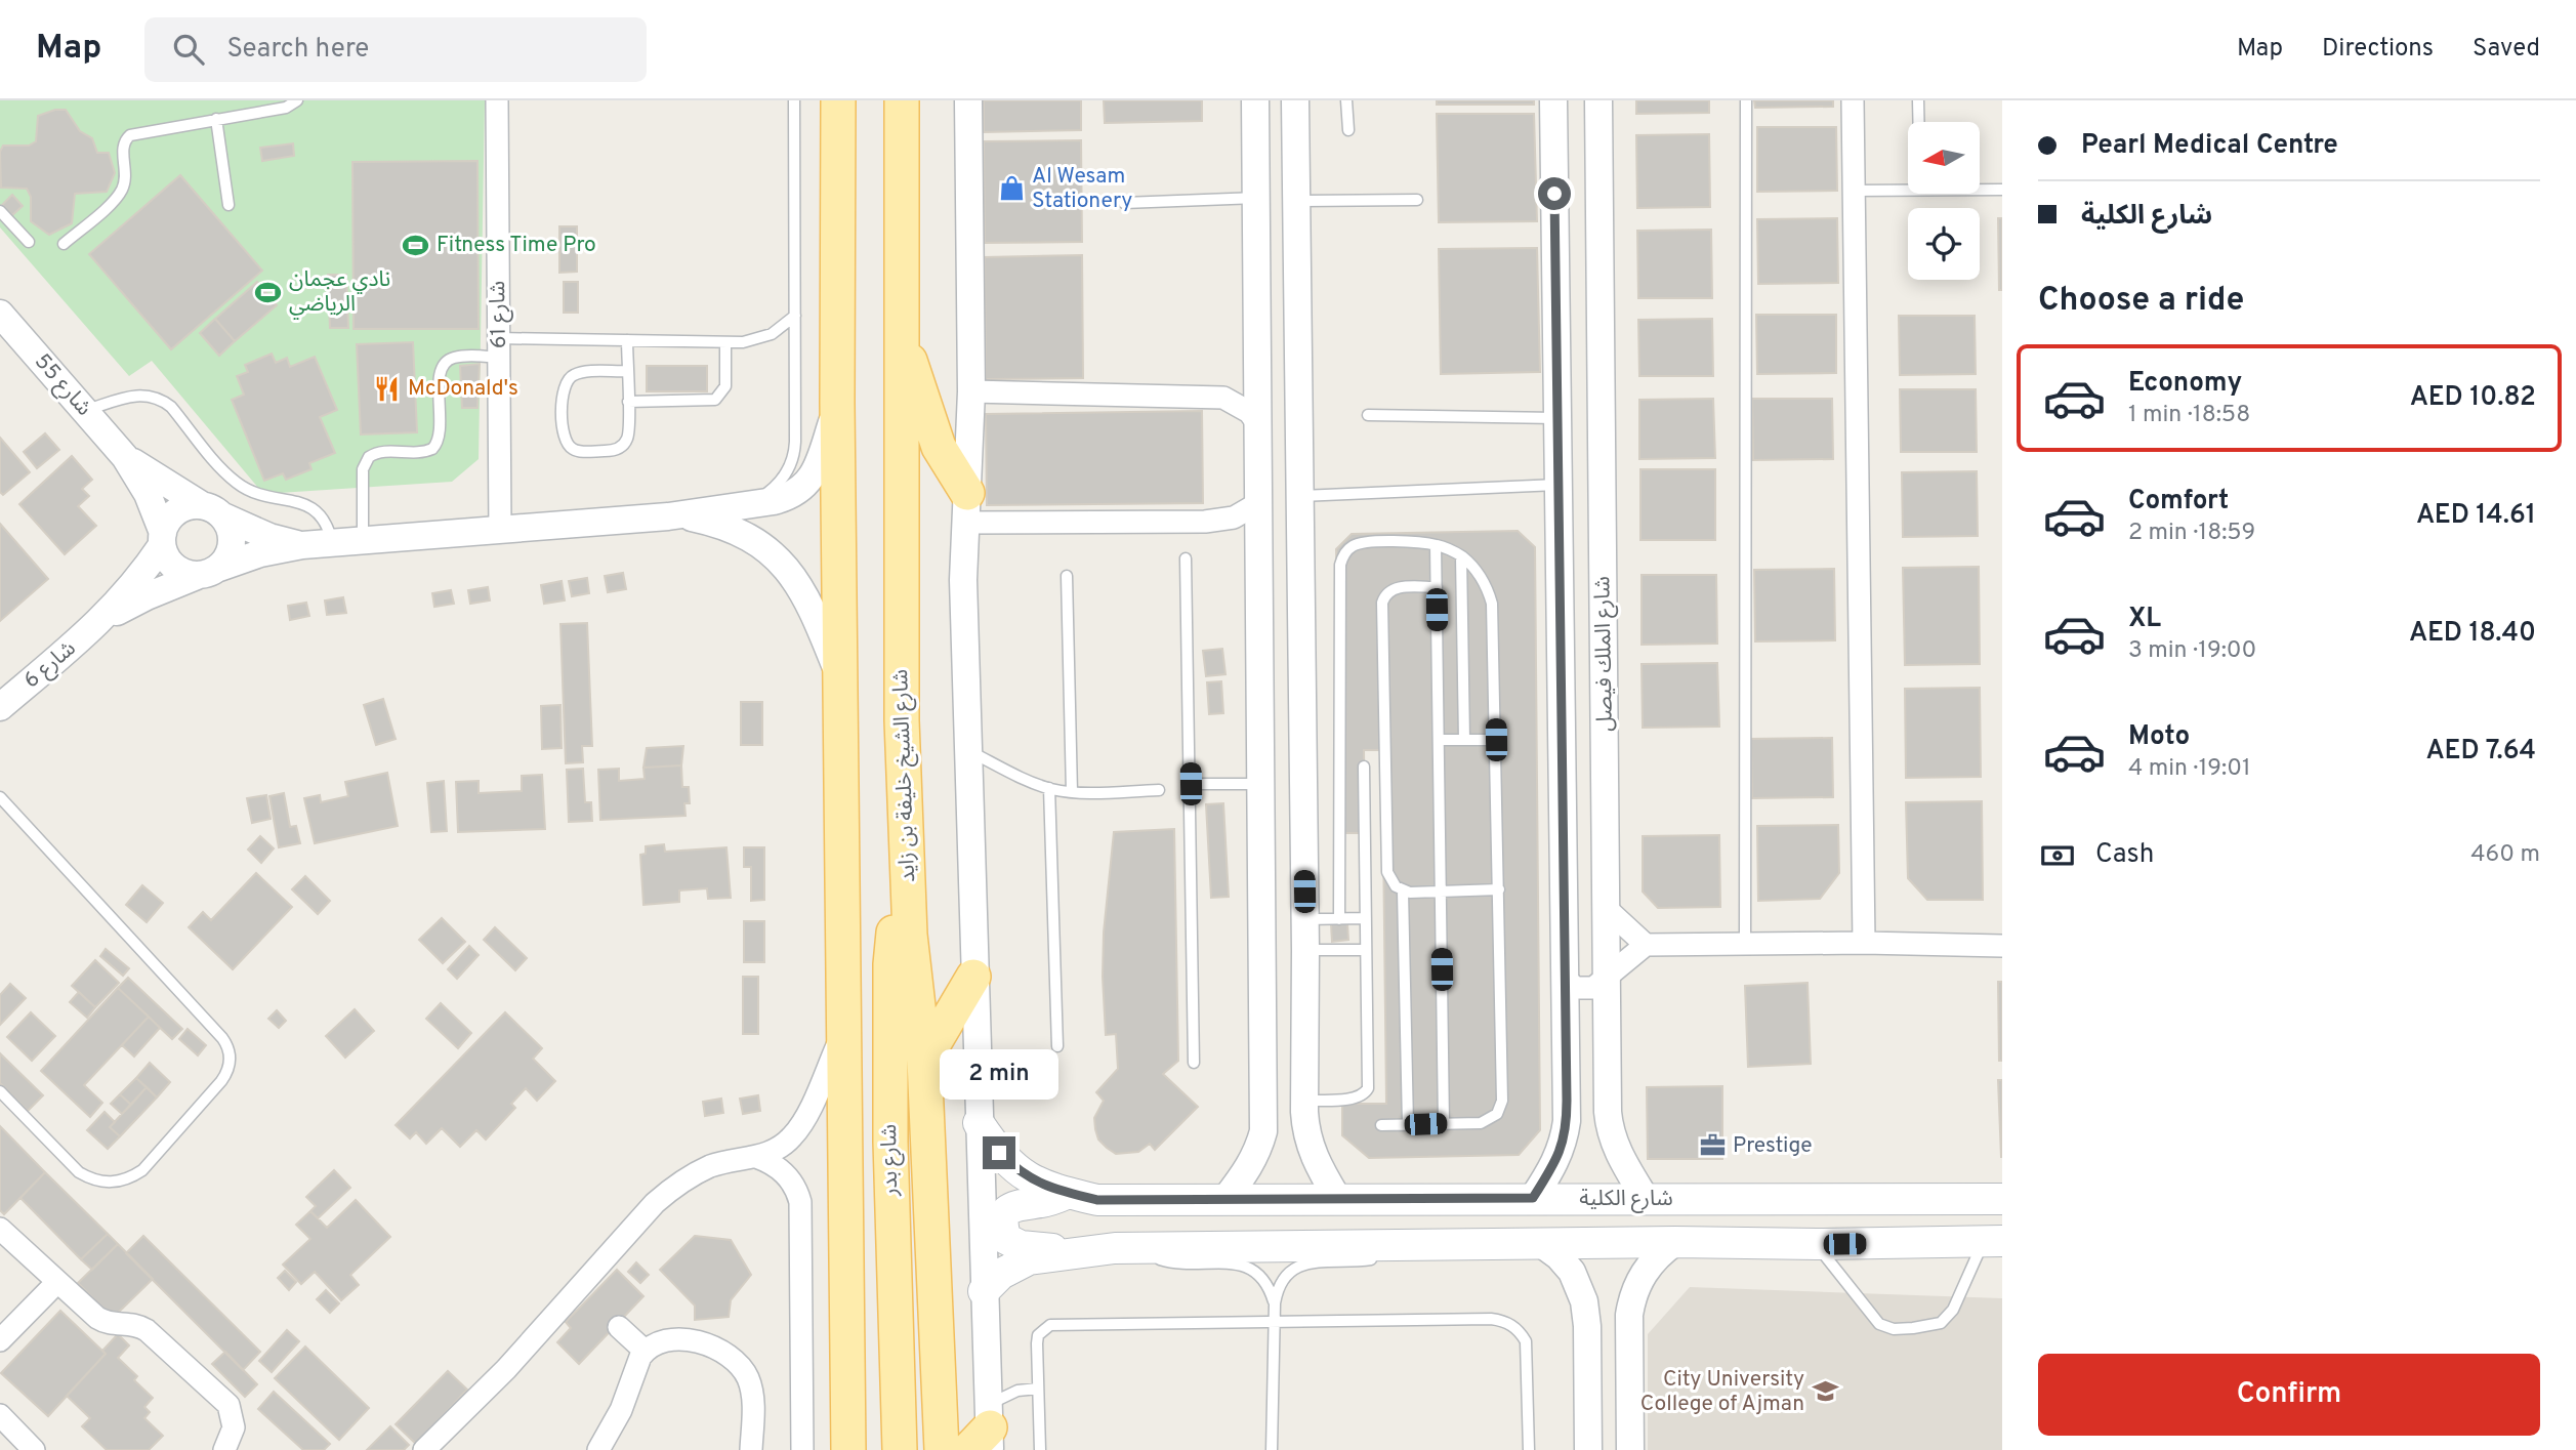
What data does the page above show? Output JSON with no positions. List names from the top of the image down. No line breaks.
{"streets":{"main road":["شارع الشيخ خليفة بن زايد","شارع بدر","شارع الكلية"],"street":["شارع 61","شارع 55","شارع الملك فيصل","شارع 6"]},"crossings":[["شارع 61","شارع 6"],["شارع 55","شارع 6"],["شارع الملك فيصل","شارع الكلية"],["شارع الشيخ خليفة بن زايد","شارع بدر"]],"places":{"shop":["Al Wesam Stationery"],"sports":["Fitness Time Pro","نادي عجمان الرياضي"],"restaurant":["McDonald's"],"office":["Prestige"],"school or university":["City University College of Ajman"]},"north":"left","page":{"header":"Map","search":"Search here","nav":["Map","Directions","Saved"],"banner":["Pearl Medical Centre","شارع الكلية"],"heading":"Choose a ride","list":[{"name":"Economy","note":"1 min · 18:58","value":"AED 10.82"},{"name":"Comfort","note":"2 min · 18:59","value":"AED 14.61"},{"name":"XL","note":"3 min · 19:00","value":"AED 18.40"},{"name":"Moto","note":"4 min · 19:01","value":"AED 7.64"}],"pay":["Cash","460 m"],"bubble":"2 min","buttons":"Confirm"}}
